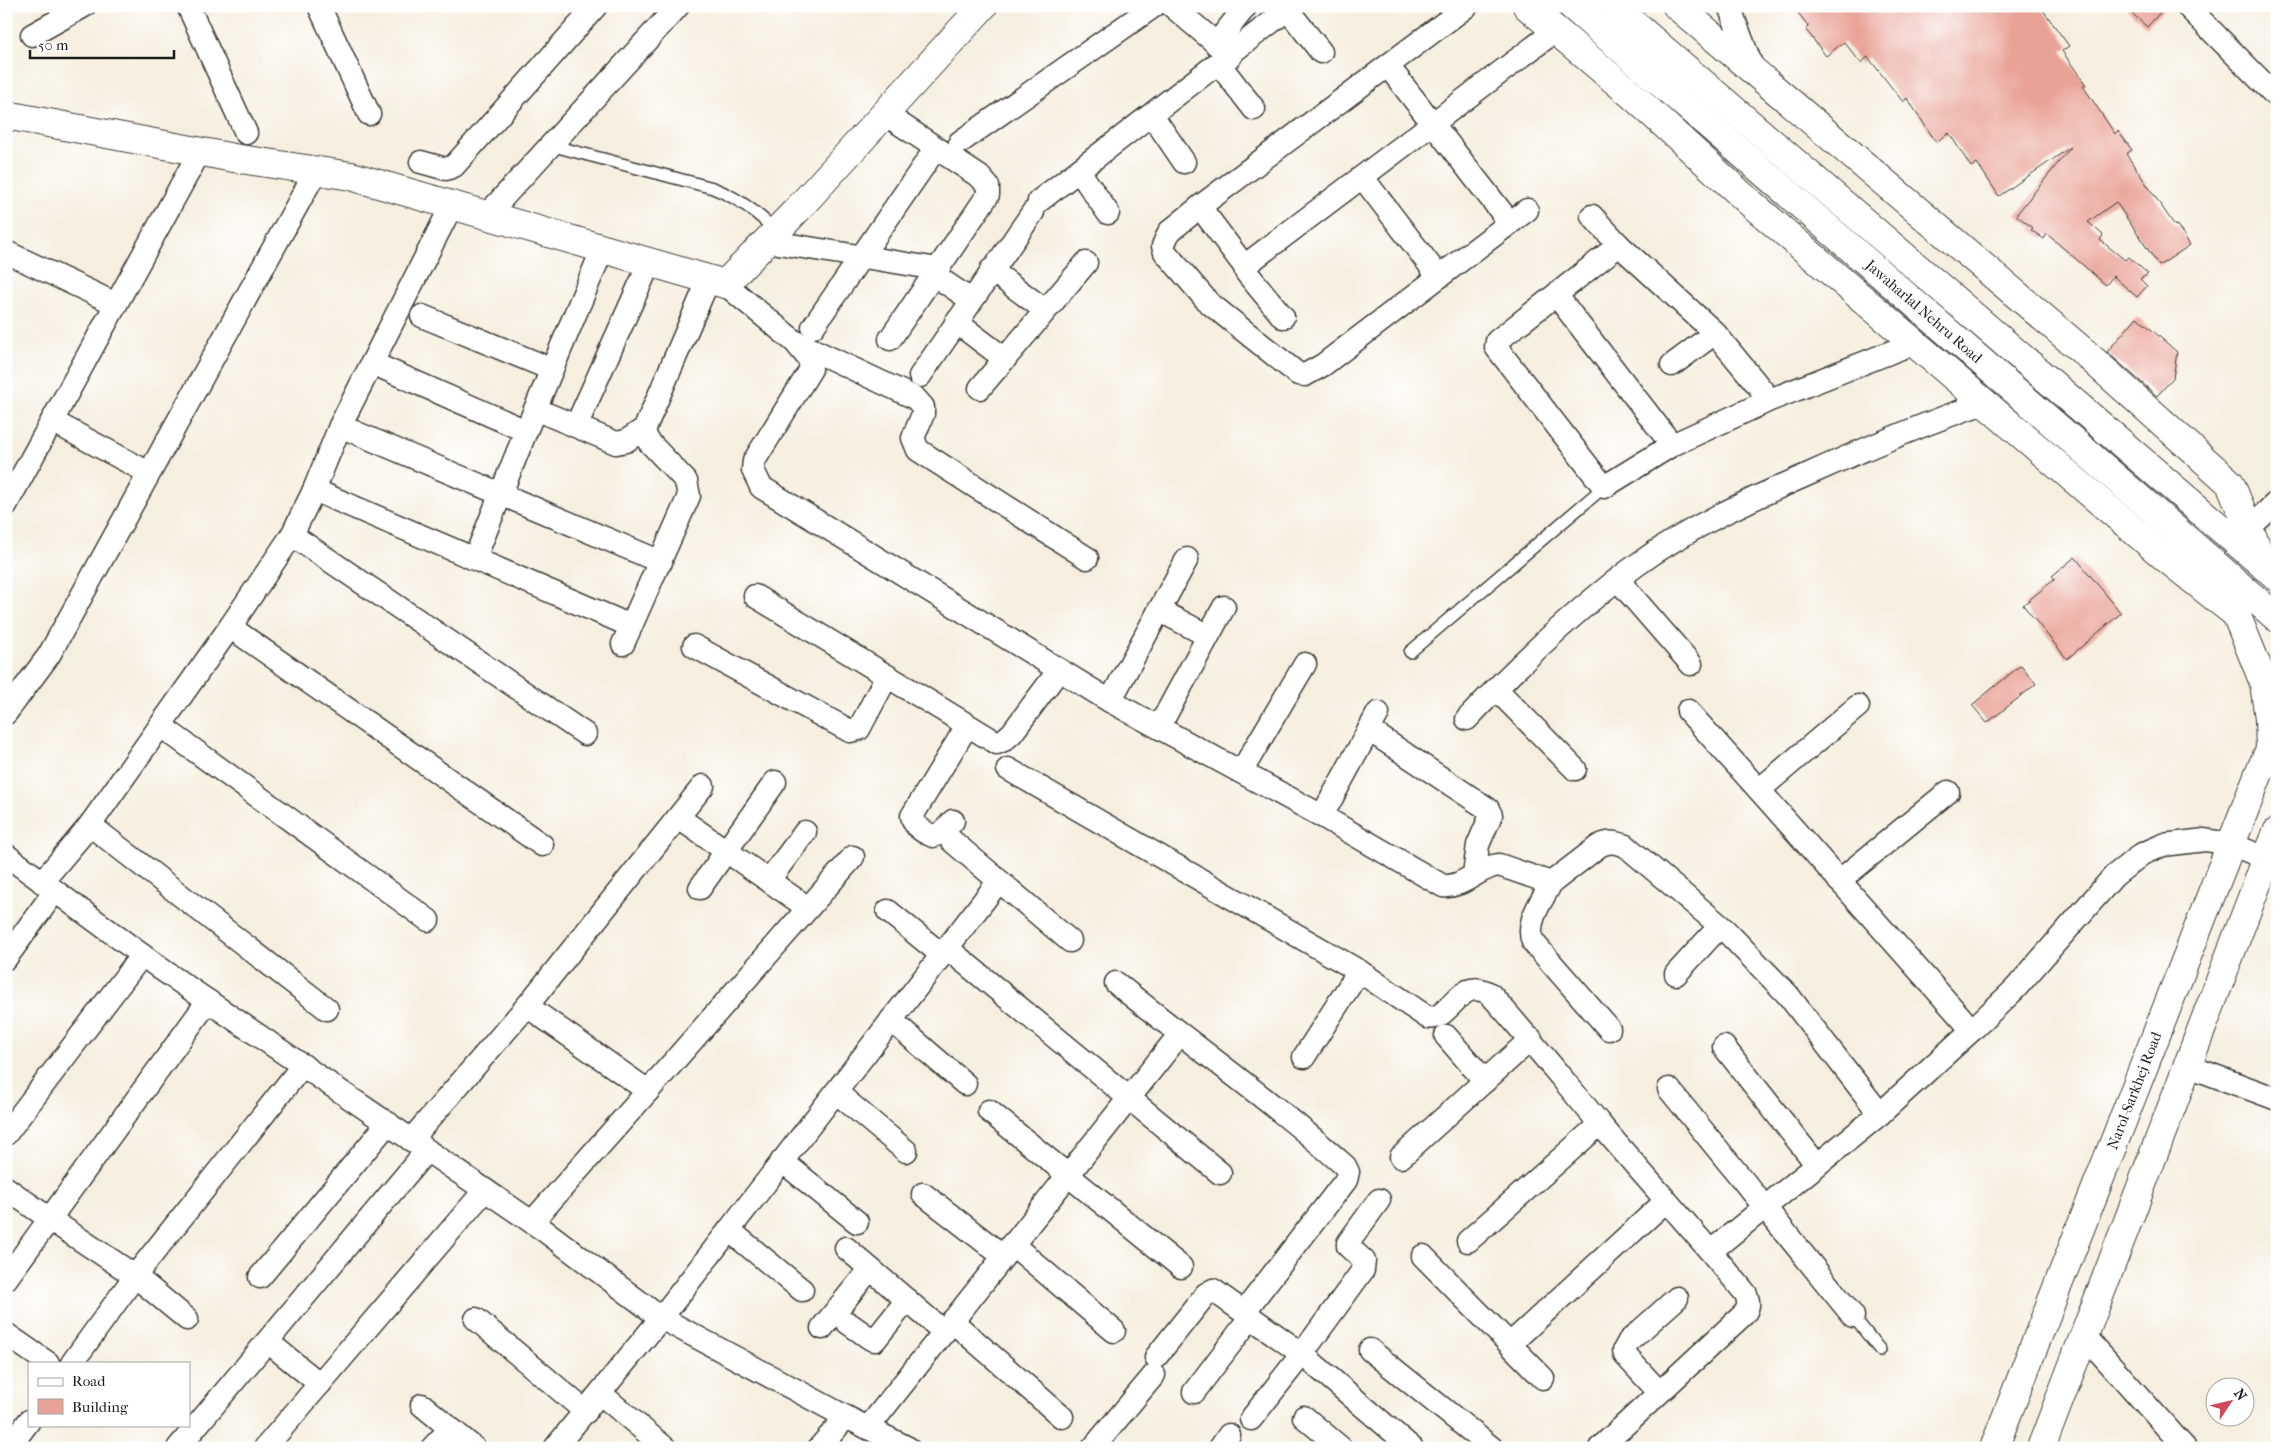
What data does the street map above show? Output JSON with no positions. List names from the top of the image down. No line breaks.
{"streets":{"main road":["Jawaharlal Nehru Road","Narol-Sarkhej Road"]},"legend":["Road","Building"],"scale_bar":"50 m","north":"top right"}
